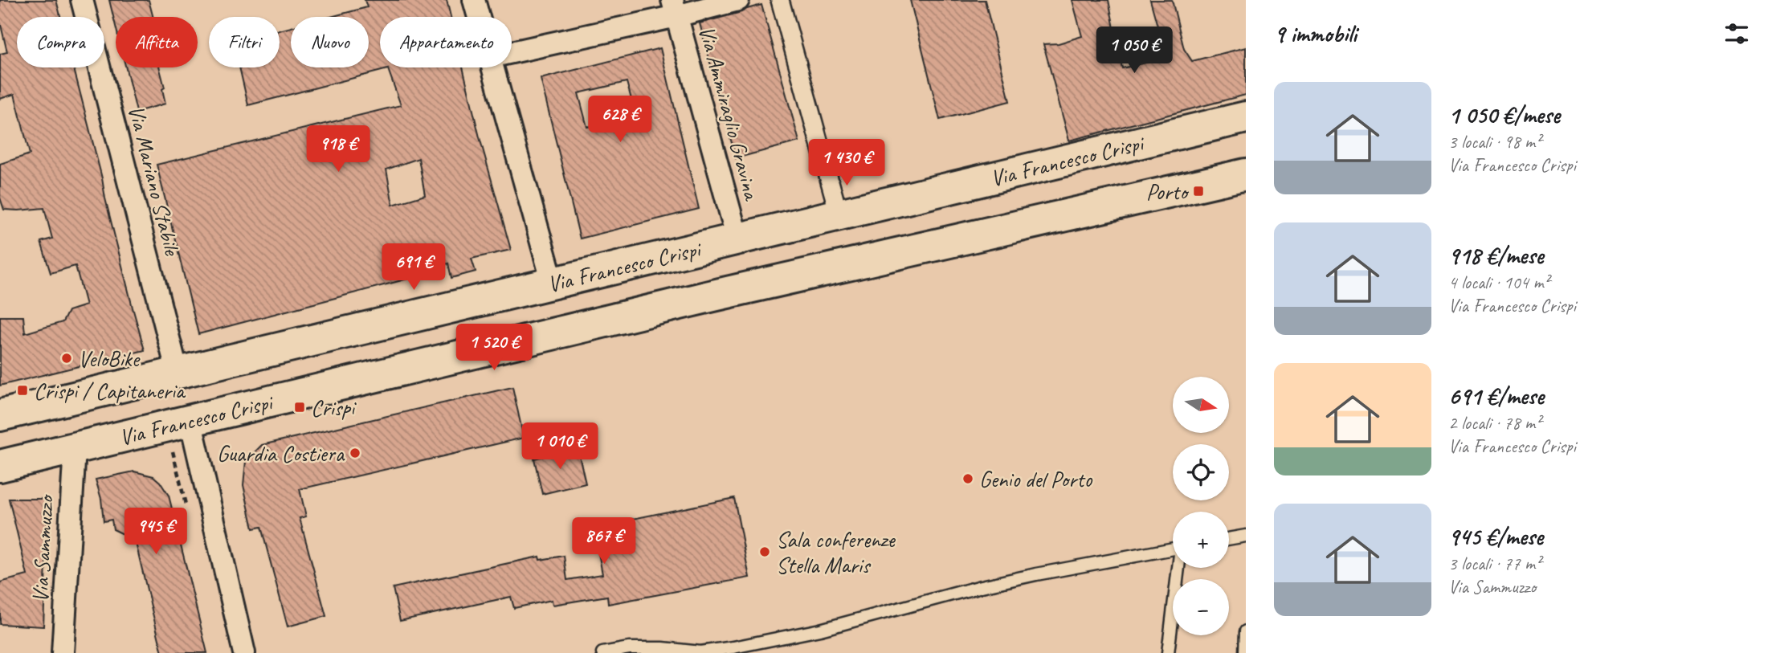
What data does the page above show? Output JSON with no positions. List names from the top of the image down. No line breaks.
{"streets":{"main road":["Via Francesco Crispi"],"street":["Via Ammiraglio Gravina","Via Mariano Stabile","Via Sammuzzo"]},"crossings":[["Via Ammiraglio Gravina","Via Francesco Crispi"],["Via Francesco Crispi","Via Mariano Stabile"],["Via Francesco Crispi","Via Sammuzzo"]],"places":{"transit":["Porto","Crispi / Capitaneria","Crispi"],"other":["VeloBike","Guardia Costiera","Genio del Porto","Sala conferenze Stella Maris"]},"north":"right","page":{"heading":"9 immobili","chip":["Compra","Affitta","Filtri","Nuovo","Appartamento"],"price":["1 050 €","628 €","918 €","1 430 €","691 €","1 520 €","1 010 €","945 €","867 €"],"list":[{"name":"1 050 €/mese","note":"3 locali · 98 m² · Via Francesco Crispi"},{"name":"918 €/mese","note":"4 locali · 104 m² · Via Francesco Crispi"},{"name":"691 €/mese","note":"2 locali · 78 m² · Via Francesco Crispi"},{"name":"945 €/mese","note":"3 locali · 77 m² · Via Sammuzzo"}],"map_buttons":["+","−"]}}
